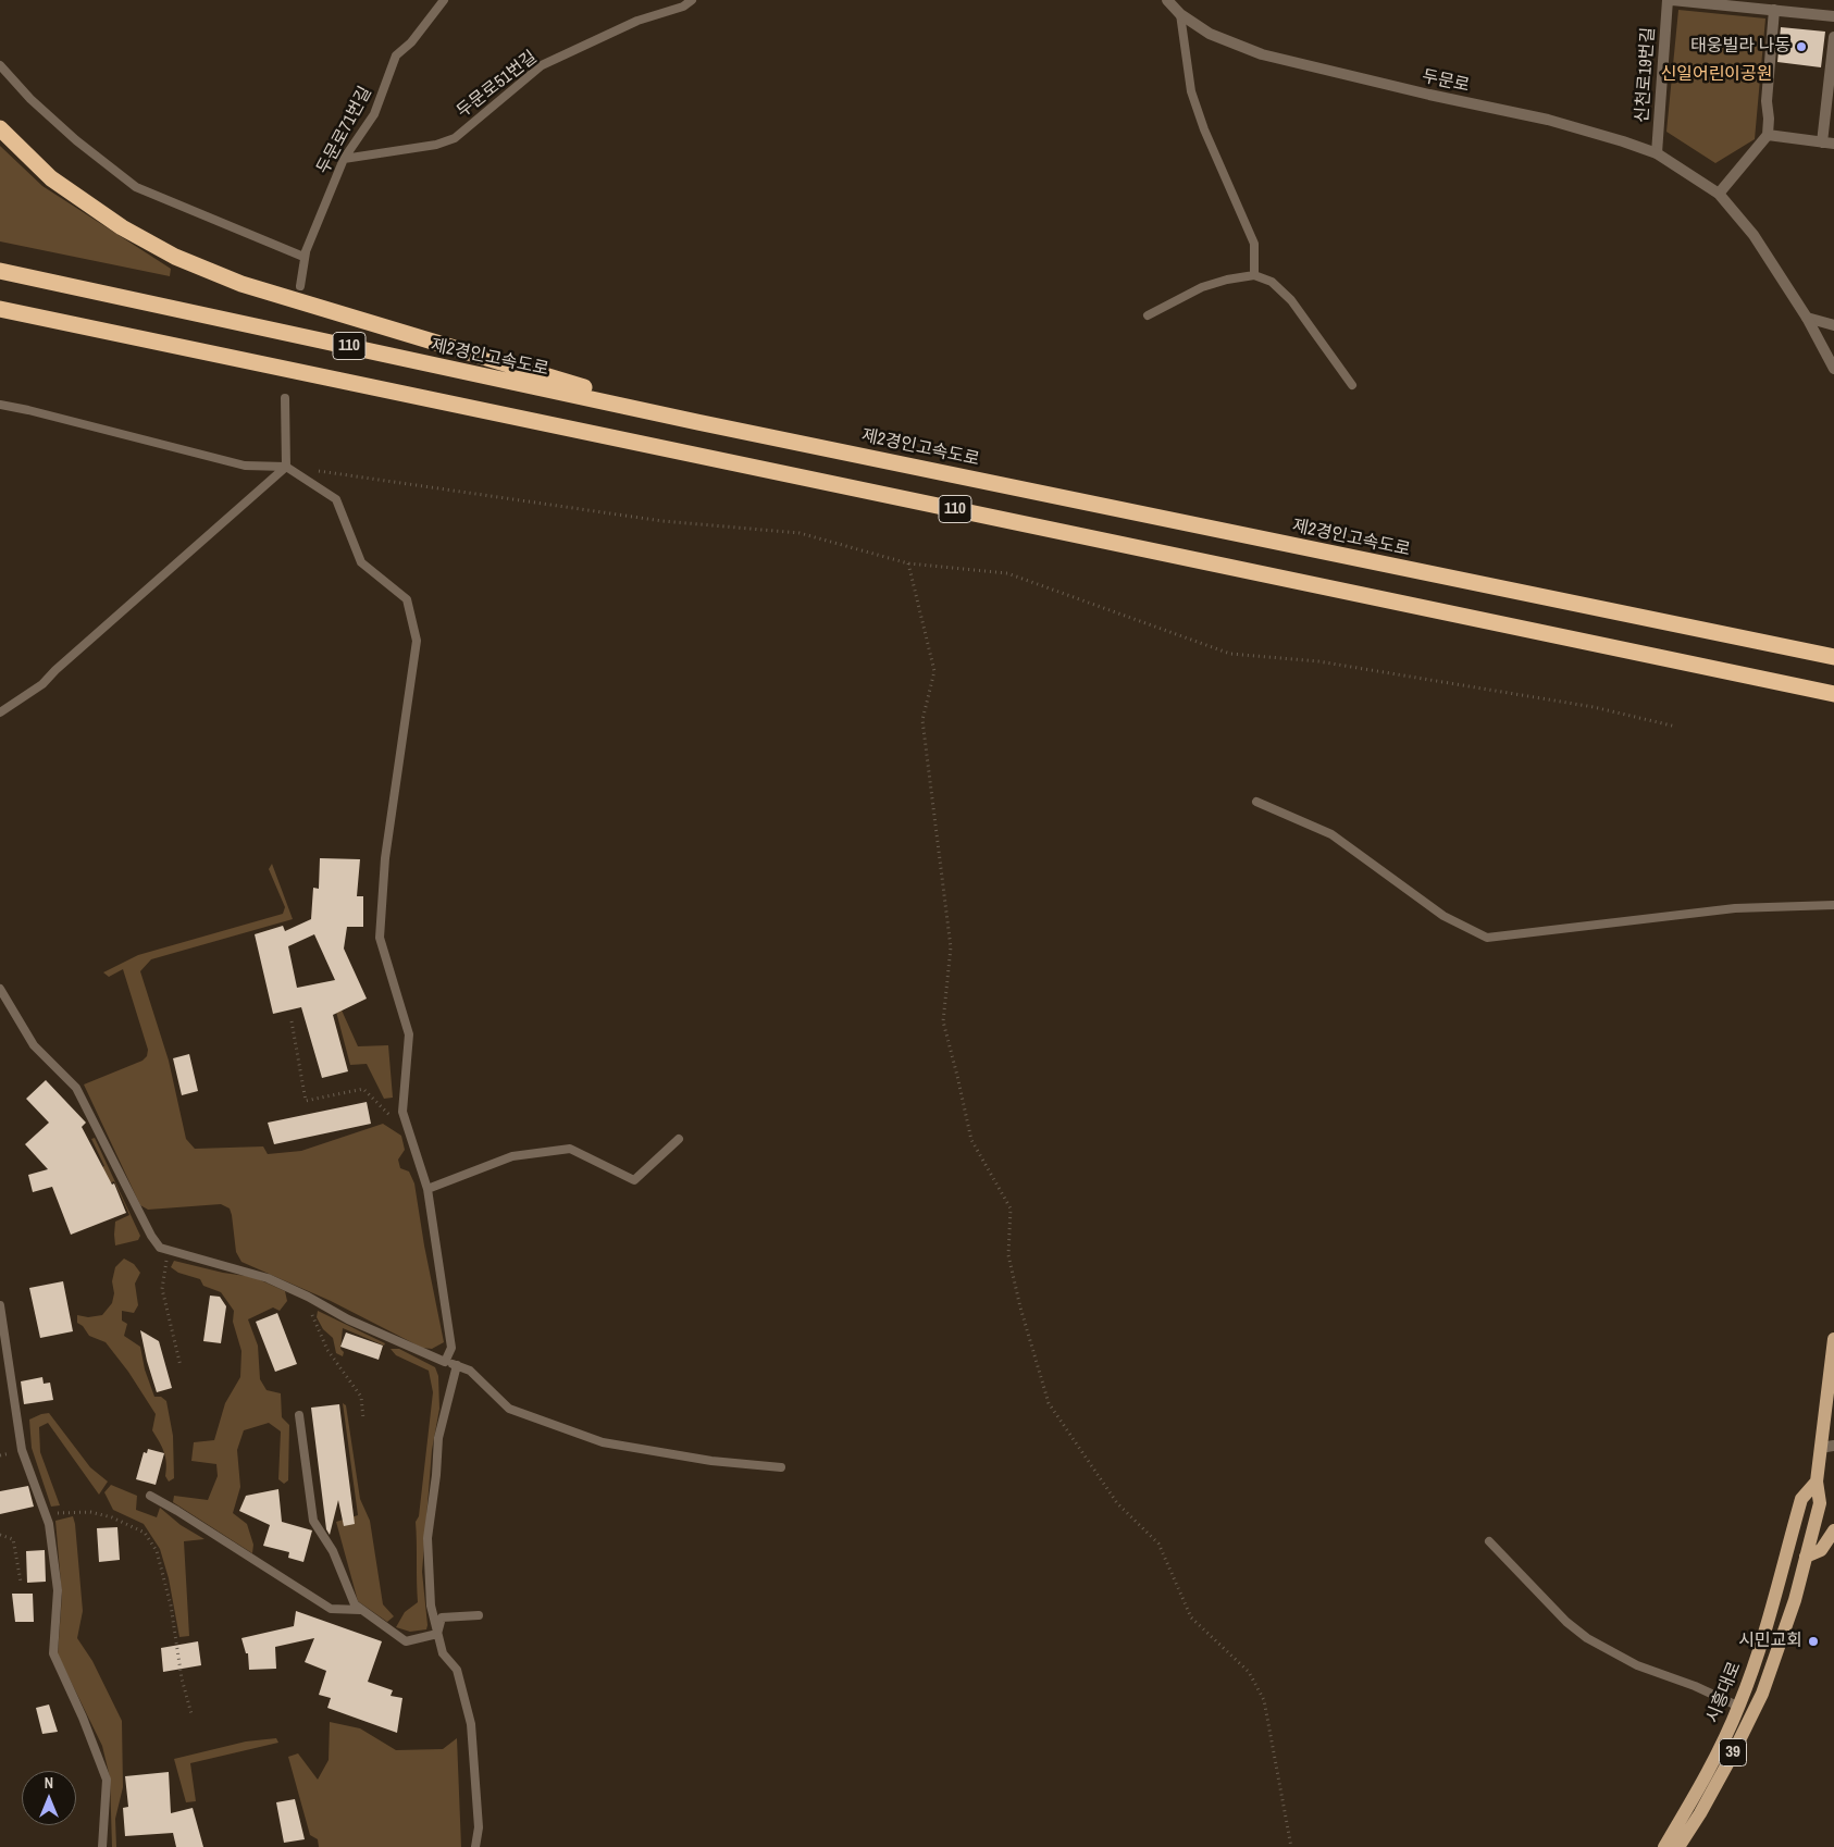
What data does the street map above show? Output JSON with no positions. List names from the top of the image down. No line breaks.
{"streets":{"highway":["110","제2경인고속도로"],"main road":["시흥대로","39"],"street":["신천로19번길","두문로"],"lane":["두문로51번길","두문로71번길"]},"crossings":[["신천로19번길","두문로"],["두문로51번길","두문로71번길"]],"parks":["신일어린이공원"],"places":["태웅빌라 나동","시민교회"],"north":"top"}
